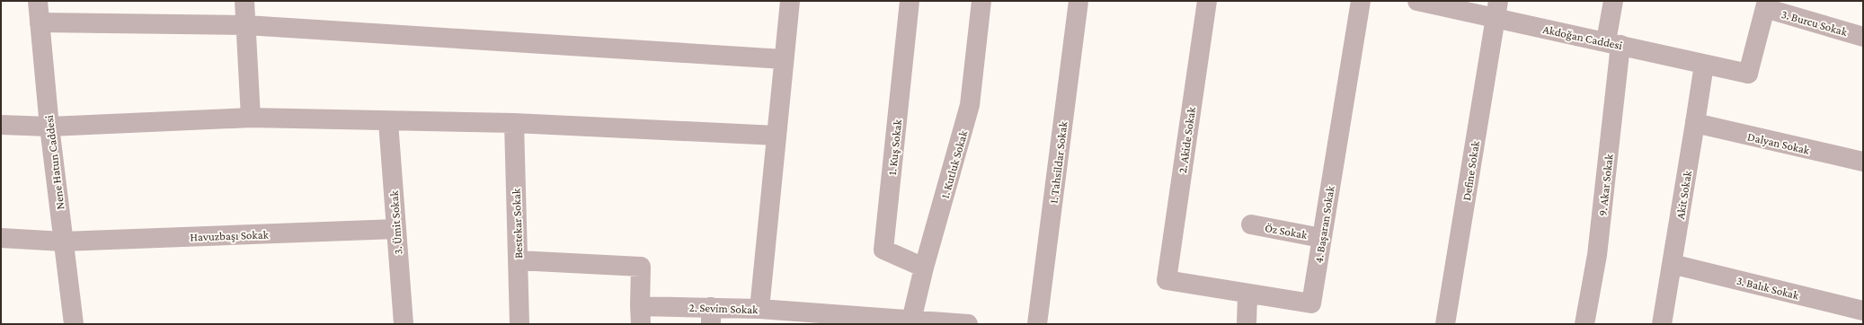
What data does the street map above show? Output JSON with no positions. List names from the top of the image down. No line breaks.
{"streets":{"street":["3. Burcu Sokak","Akdoğan Caddesi","2. Akide Sokak","Dalyan Sokak","1. Kuş Sokak","Nene Hatun Caddesi","1. Tahsildar Sokak","1. Kutluk Sokak","Define Sokak","9. Akar Sokak","Akit Sokak","3. Ümit Sokak","Bestekar Sokak","4. Başaran Sokak","Öz Sokak","Havuzbaşı Sokak","3. Balık Sokak","2. Sevim Sokak"]},"crossings":[["3. Burcu Sokak","Akdoğan Caddesi"],["Akdoğan Caddesi","Define Sokak"],["Akdoğan Caddesi","9. Akar Sokak"],["Akdoğan Caddesi","Akit Sokak"],["2. Akide Sokak","4. Başaran Sokak"],["Dalyan Sokak","Akit Sokak"],["1. Kuş Sokak","1. Kutluk Sokak"],["Nene Hatun Caddesi","Havuzbaşı Sokak"],["1. Kutluk Sokak","2. Sevim Sokak"],["Akit Sokak","3. Balık Sokak"],["3. Ümit Sokak","Havuzbaşı Sokak"],["Bestekar Sokak","2. Sevim Sokak"],["4. Başaran Sokak","Öz Sokak"]]}
